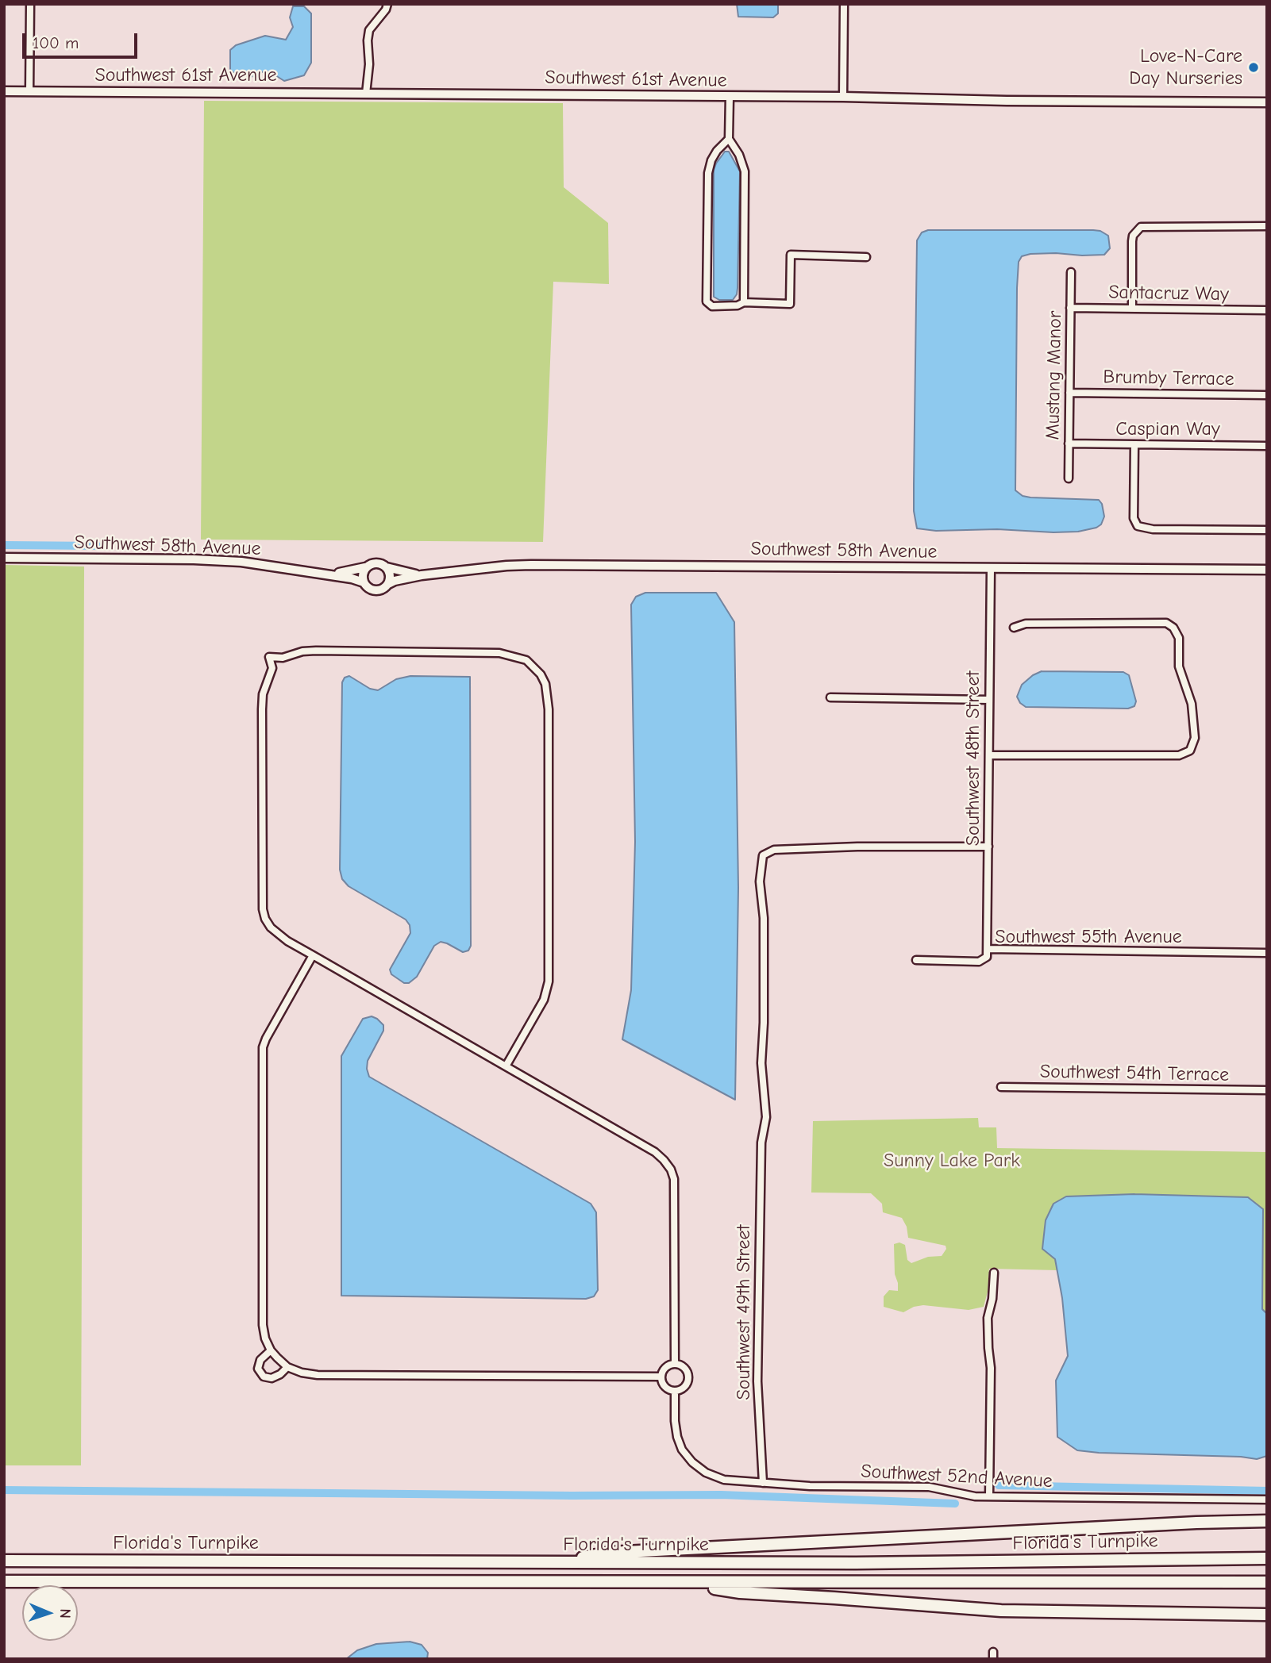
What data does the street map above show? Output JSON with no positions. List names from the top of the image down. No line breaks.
{"streets":{"highway":["Florida's Turnpike"],"street":["Southwest 61st Avenue","Santacruz Way","Mustang Manor","Brumby Terrace","Caspian Way","Southwest 58th Avenue","Southwest 48th Street","Southwest 55th Avenue","Southwest 54th Terrace","Southwest 49th Street","Southwest 52nd Avenue"]},"crossings":[["Santacruz Way","Mustang Manor"],["Mustang Manor","Brumby Terrace"],["Mustang Manor","Caspian Way"],["Southwest 58th Avenue","Southwest 48th Street"],["Southwest 48th Street","Southwest 55th Avenue"],["Southwest 48th Street","Southwest 49th Street"],["Southwest 49th Street","Southwest 52nd Avenue"]],"parks":["Sunny Lake Park"],"places":["Love-N-Care Day Nurseries"],"scale_bar":"100 m","north":"right"}
